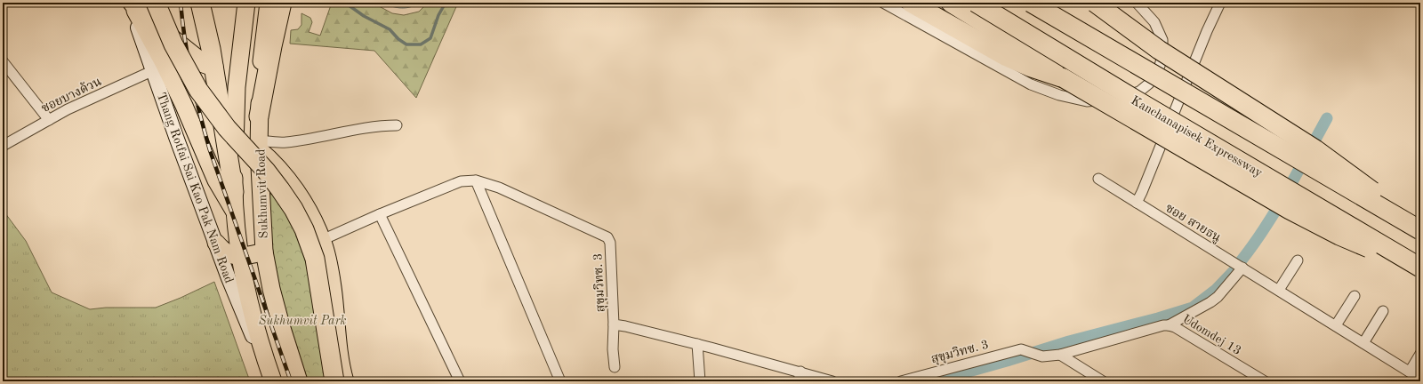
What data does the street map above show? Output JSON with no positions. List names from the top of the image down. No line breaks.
{"streets":{"highway":["Kanchanapisek Expressway","Sukhumvit Road"],"main road":["Thang Rotfai Sai Kao Pak Nam Road"],"street":["ซอยบางด้วน","ซอย สายธนู","สุขุมวิทซ. 3","Udomdej 13"]},"crossings":[["ซอยบางด้วน","Thang Rotfai Sai Kao Pak Nam Road"],["Thang Rotfai Sai Kao Pak Nam Road","Sukhumvit Road"],["สุขุมวิทซ. 3","Udomdej 13"]],"parks":["Sukhumvit Park"]}
